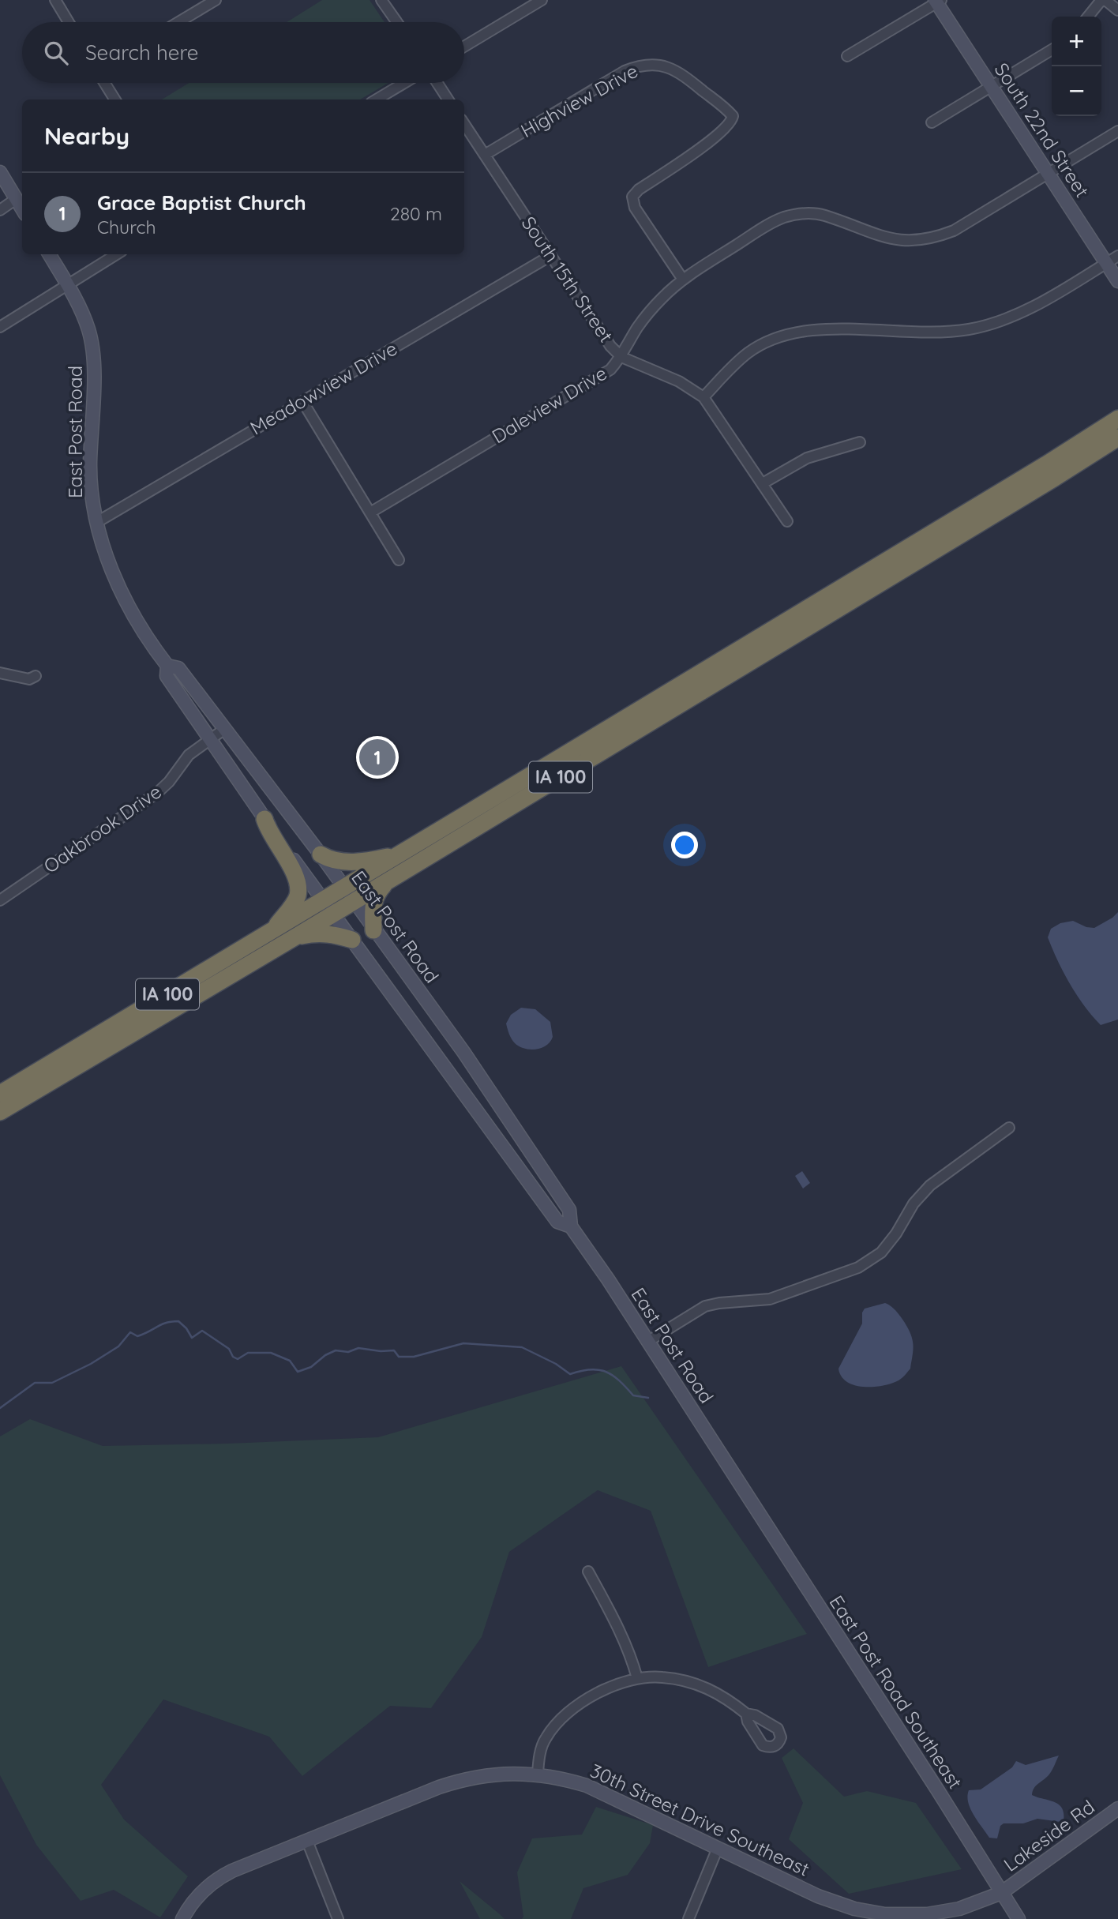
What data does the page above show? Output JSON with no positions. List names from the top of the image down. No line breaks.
{"streets":{"highway":["IA 100"],"main road":["South 22nd Street","East Post Road","East Post Road Southeast","30th Street Drive Southeast","Lakeside Rd"],"street":["Highview Drive","South 15th Street","Meadowview Drive","Daleview Drive","Oakbrook Drive"]},"crossings":[["Highview Drive","South 15th Street"],["Highview Drive","Daleview Drive"],["South 22nd Street","Daleview Drive"],["South 15th Street","Meadowview Drive"],["South 15th Street","Daleview Drive"],["Meadowview Drive","East Post Road"],["East Post Road","IA 100"],["East Post Road","Oakbrook Drive"],["East Post Road","East Post Road Southeast"],["East Post Road Southeast","30th Street Drive Southeast"],["East Post Road Southeast","Lakeside Rd"],["30th Street Drive Southeast","Lakeside Rd"]],"page":{"map_buttons":["+","−"],"search":"Search here","heading":"Nearby","list":[{"mark":"1","name":"Grace Baptist Church","note":"Church","value":"280 m"}],"pins":"1"}}
